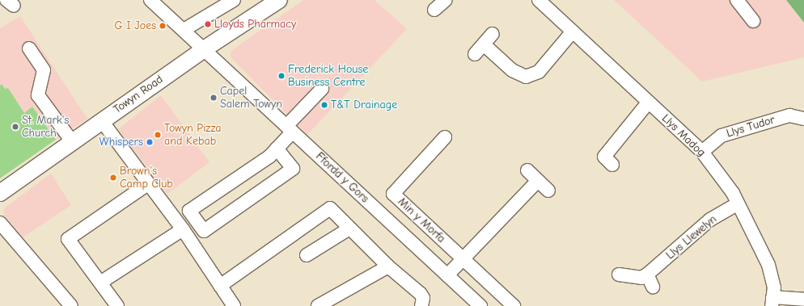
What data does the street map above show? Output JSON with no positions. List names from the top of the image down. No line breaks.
{"streets":{"main road":["Towyn Road"],"street":["Llys Tudor","Llys Madog","Ffordd y Gors","Min y Morfa","Llys Llewelyn"]},"crossings":[["Towyn Road","Ffordd y Gors"],["Llys Tudor","Llys Madog"],["Llys Madog","Llys Llewelyn"]],"places":["Lloyds Pharmacy","G I Joes","Frederick House Business Centre","Capel Salem Towyn","T&T Drainage","St. Mark's Church","Towyn Pizza and Kebab","Whispers","Brown's Camp Club"]}
